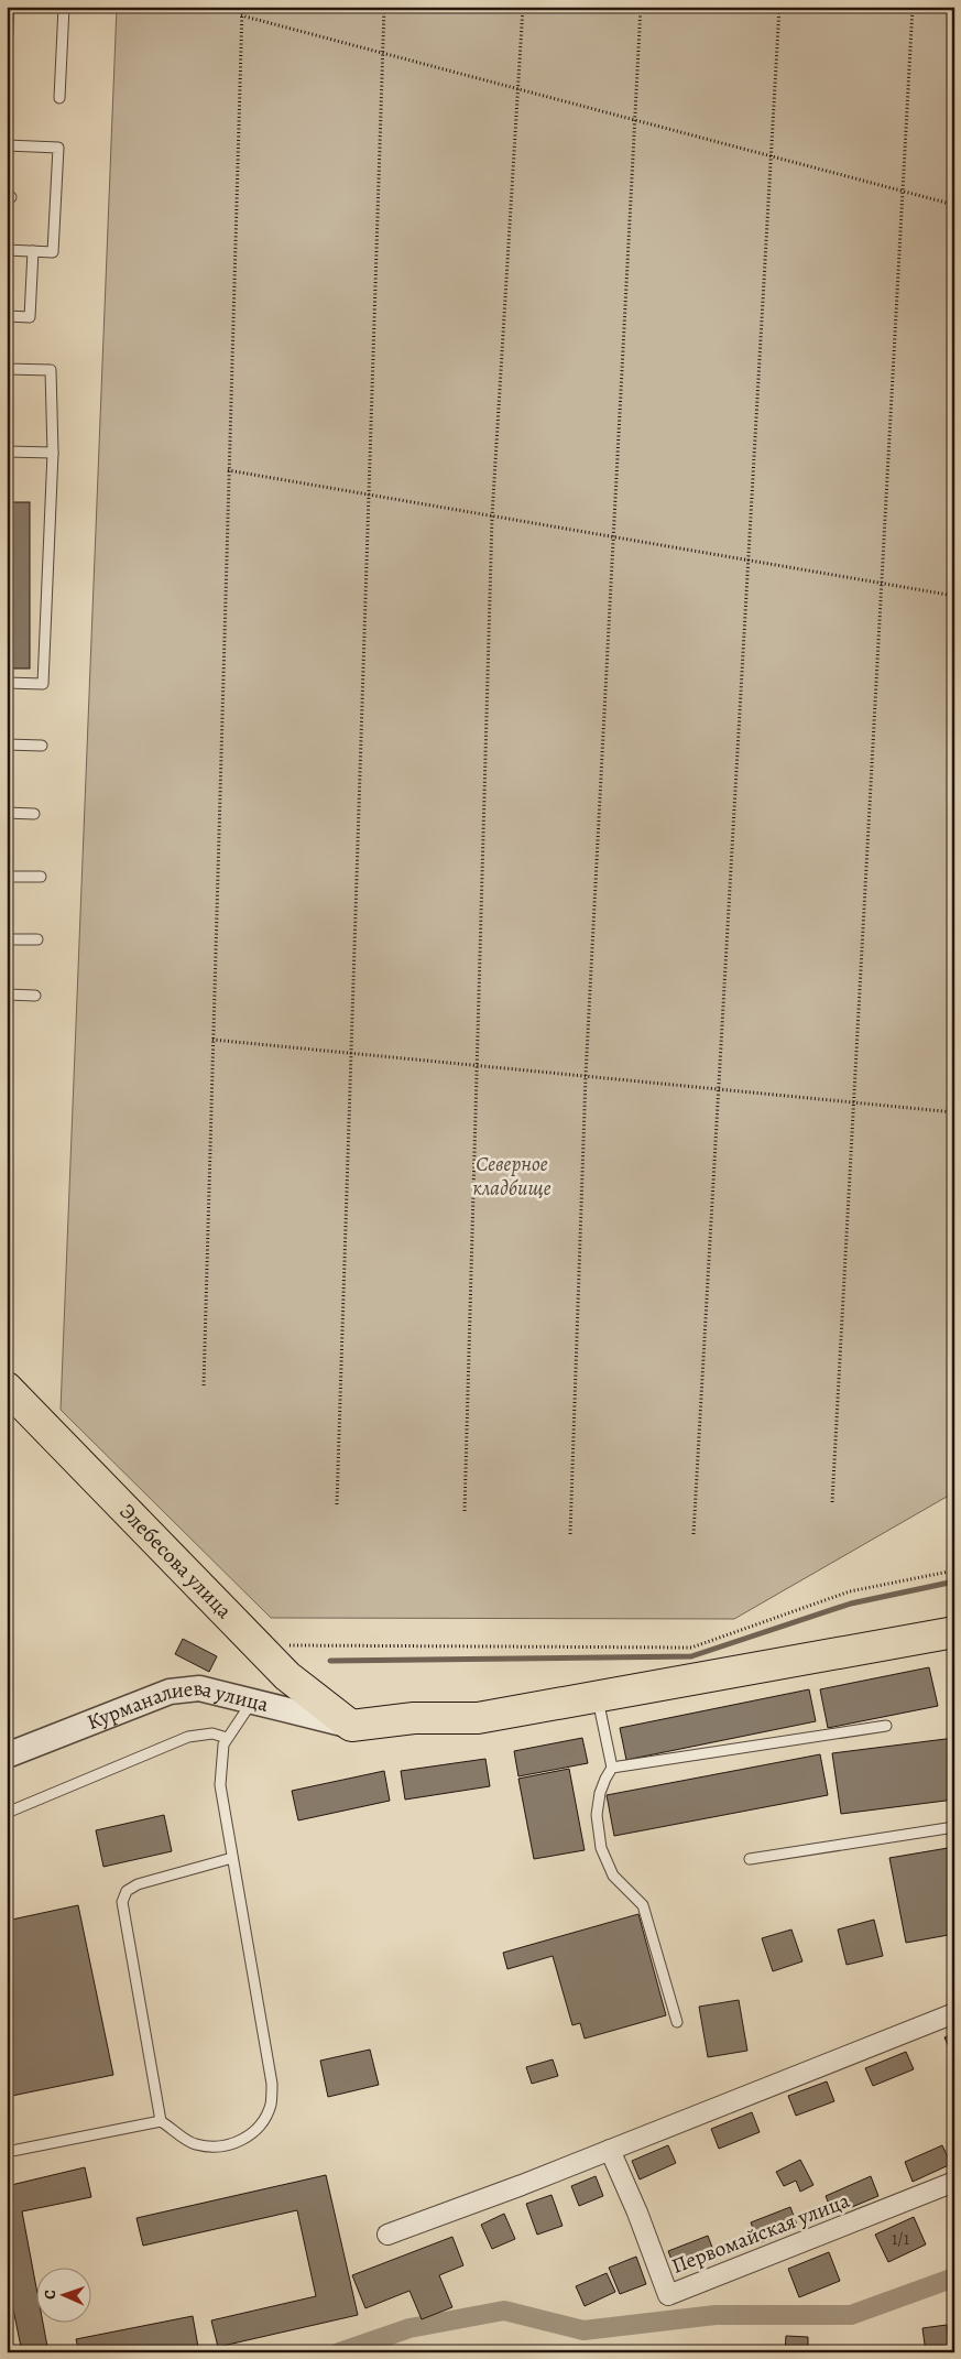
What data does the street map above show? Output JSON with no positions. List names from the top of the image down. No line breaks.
{"streets":{"main road":["Элебесова улица"],"street":["Курманалиева улица","Первомайская улица"]},"crossings":[["Элебесова улица","Курманалиева улица"]],"parks":["Северное кладбище"],"house_numbers":["1/1"],"north":"left"}
